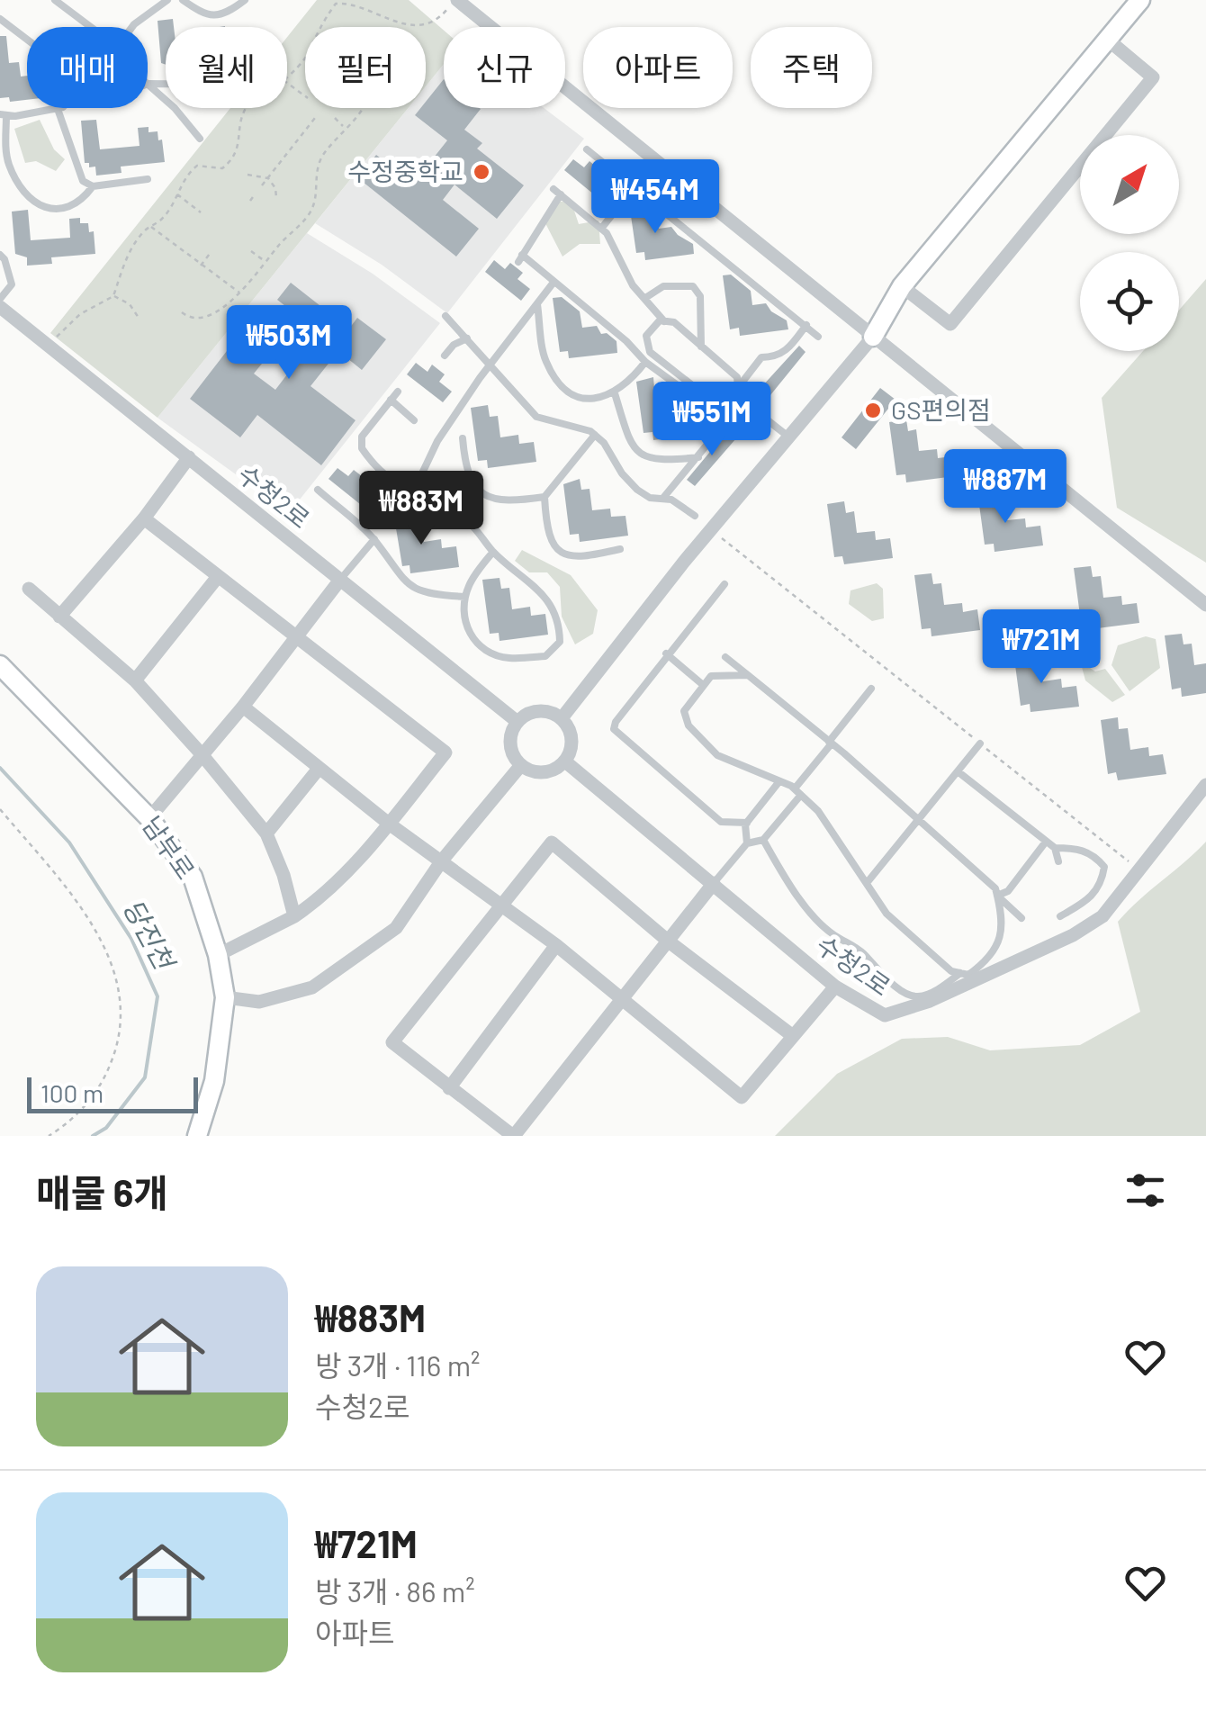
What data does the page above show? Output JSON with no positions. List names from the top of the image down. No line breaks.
{"streets":{"main road":["남부로"],"street":["수청2로"]},"water":["당진천"],"places":["수정중학교","GS편의점"],"scale_bar":"100 m","north":"top right","page":{"chip":["매매","월세","필터","신규","아파트","주택"],"price":["₩454M","₩503M","₩551M","₩887M","₩883M","₩721M"],"scale":"100 m","heading":"매물 6개","list":[{"name":"₩883M","note":"방 3개 · 116 m² · 수청2로"},{"name":"₩721M","note":"방 3개 · 86 m² · 아파트"}]}}
